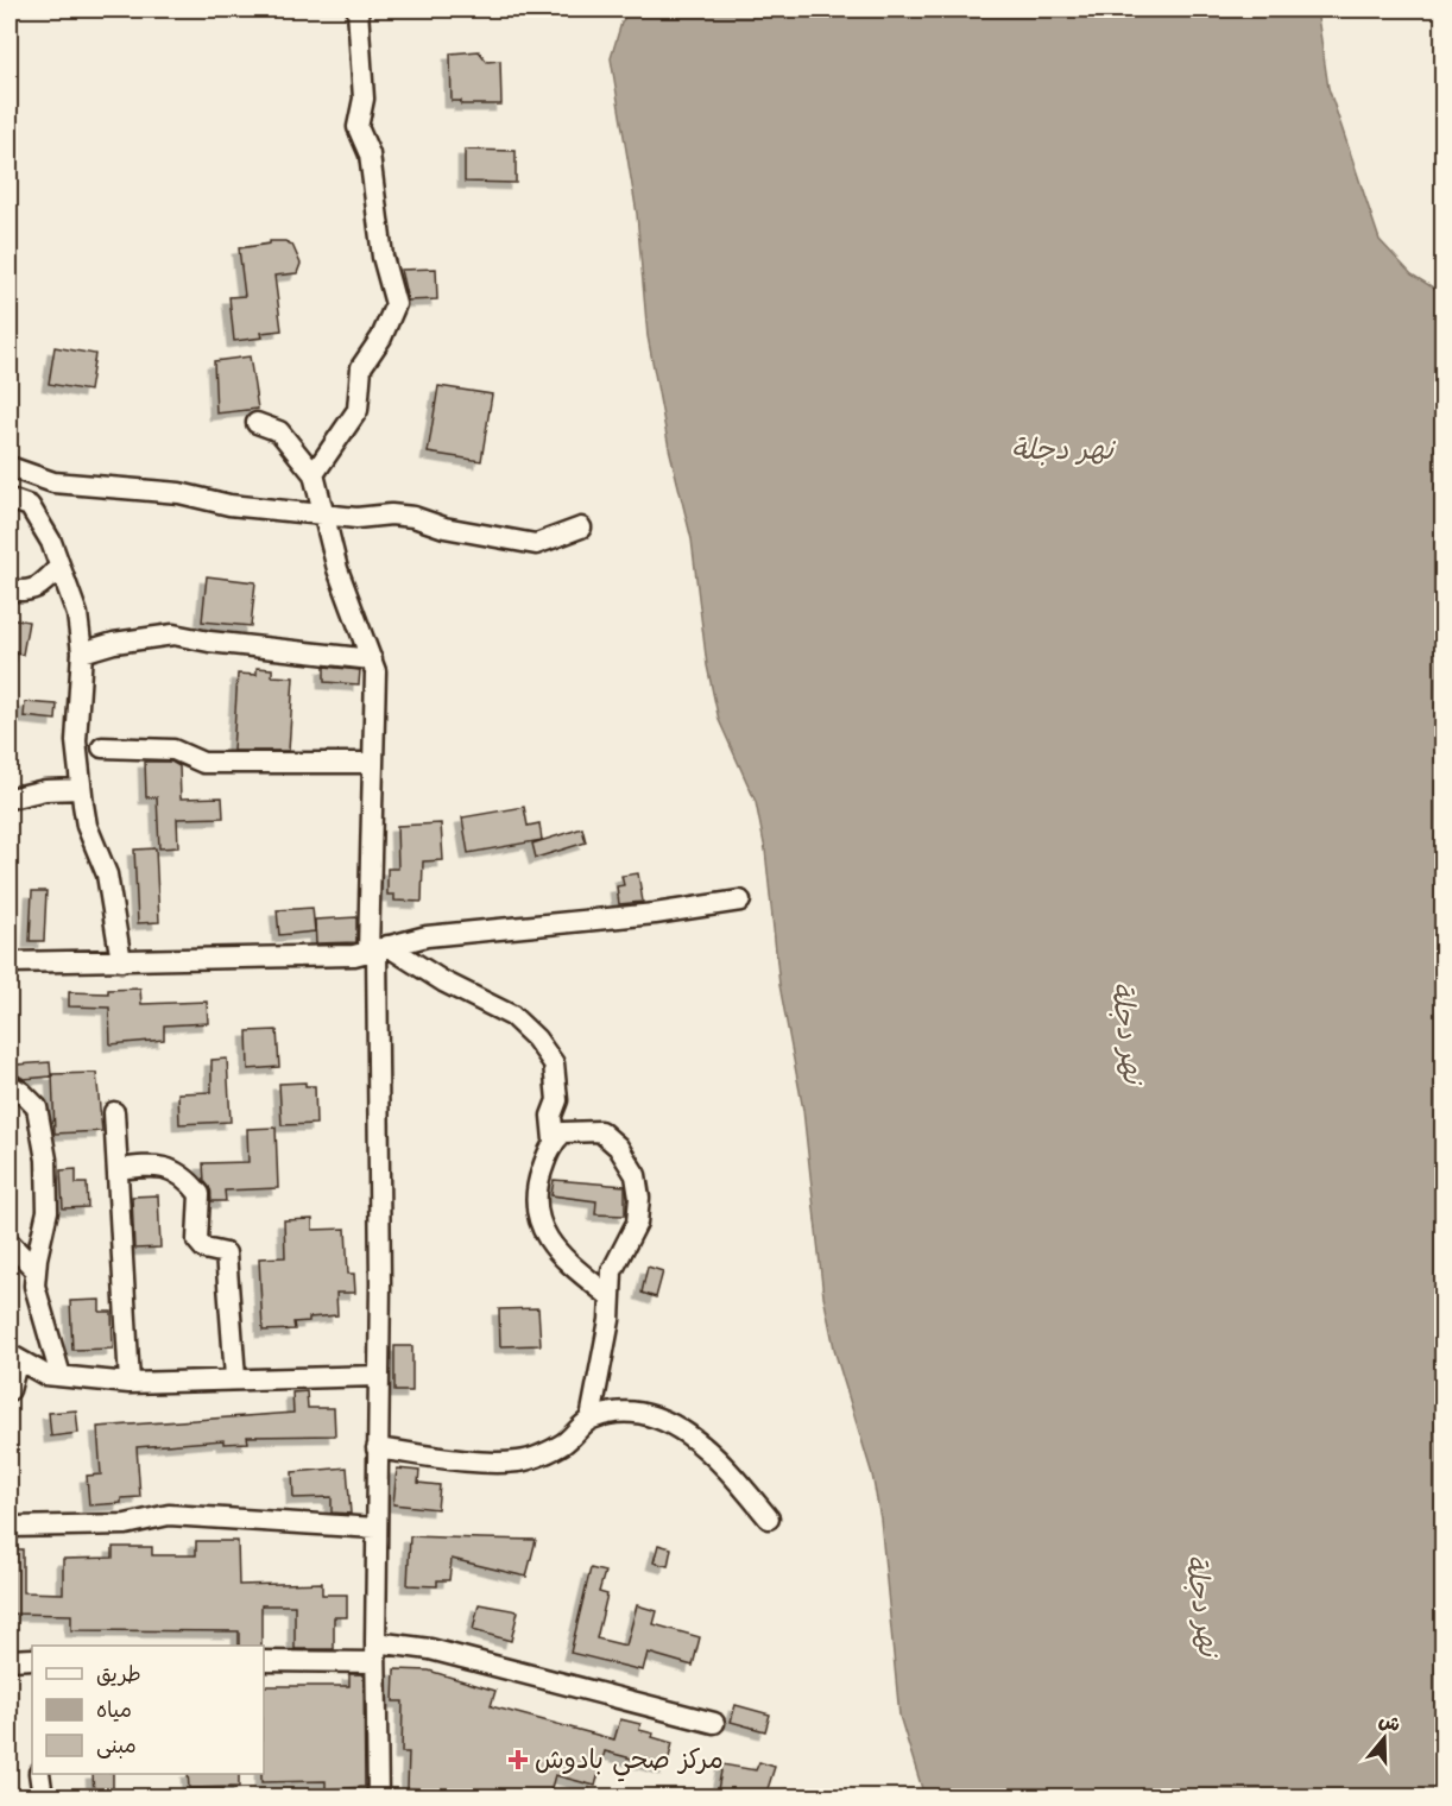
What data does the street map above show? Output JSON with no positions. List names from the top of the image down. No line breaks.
{"water":["نهر دجلة"],"places":{"health":["مركز صحي بادوش"]},"legend":["طريق","مياه","مبنى"],"north":"top"}
